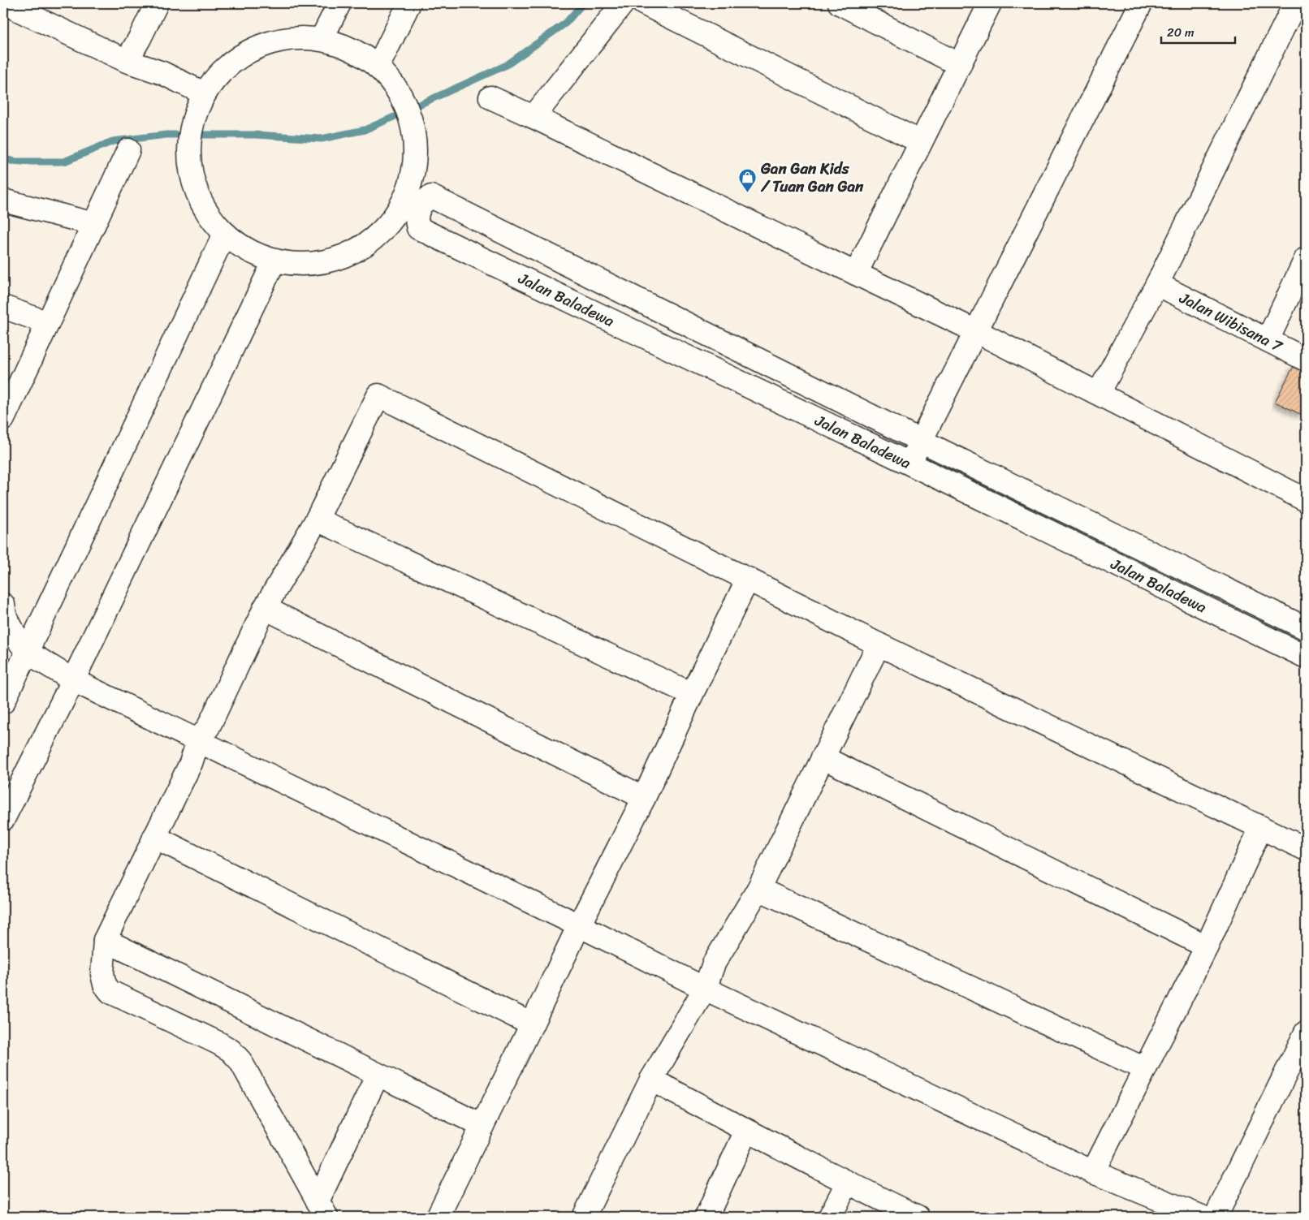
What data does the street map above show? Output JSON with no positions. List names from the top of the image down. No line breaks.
{"streets":{"street":["Jalan Baladewa","Jalan Wibisana 7"]},"places":{"shop":["Gan Gan Kids / Tuan Gan Gan"]},"scale_bar":"20 m"}
